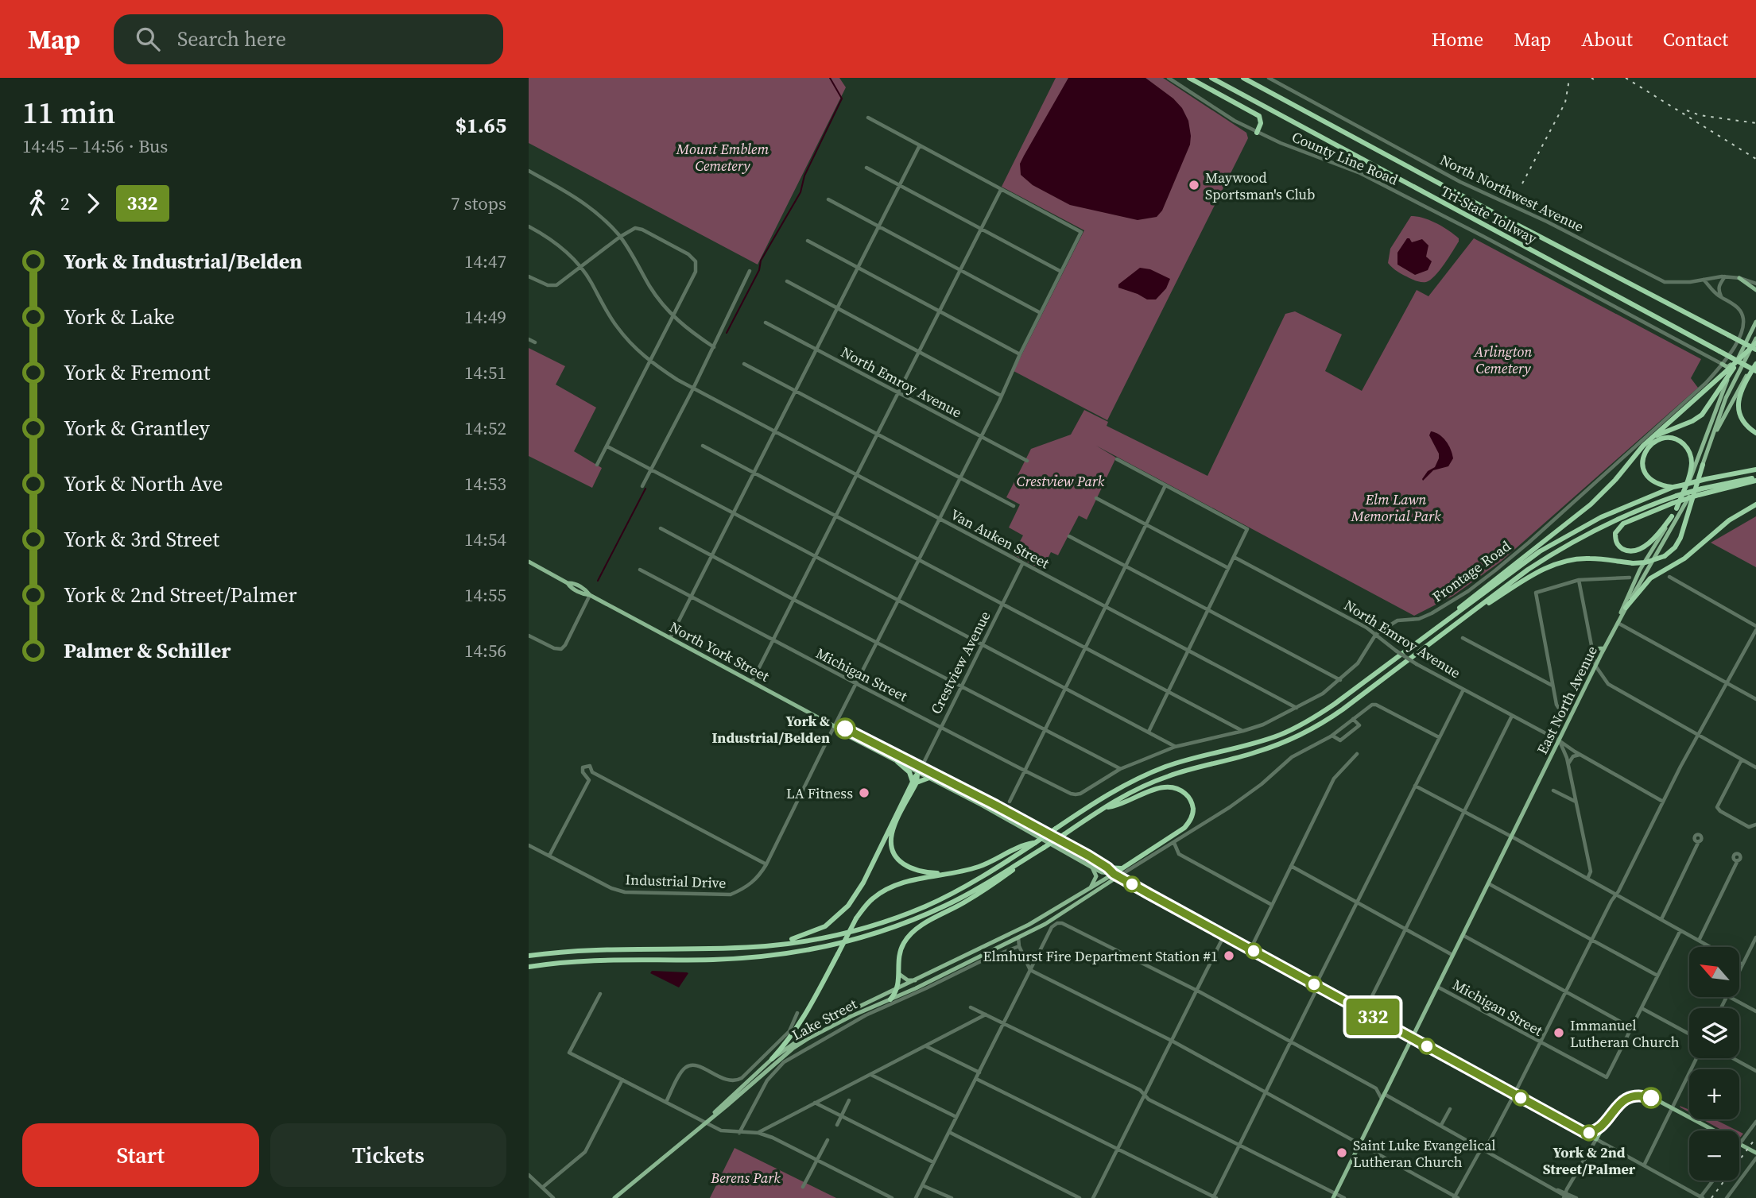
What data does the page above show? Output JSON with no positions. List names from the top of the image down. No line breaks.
{"streets":{"highway":["Tri-State Tollway"],"main road":["North York Street","East North Avenue","Lake Street"],"street":["County Line Road","North Northwest Avenue","North Emroy Avenue","Van Auken Street","Frontage Road","Crestview Avenue","Michigan Street","Industrial Drive"]},"crossings":[["County Line Road","Frontage Road"],["North Northwest Avenue","Frontage Road"],["North Emroy Avenue","Frontage Road"],["North Emroy Avenue","East North Avenue"],["North Emroy Avenue","Industrial Drive"],["Van Auken Street","Frontage Road"],["Van Auken Street","Crestview Avenue"],["Van Auken Street","Industrial Drive"],["Frontage Road","Michigan Street"],["North York Street","Crestview Avenue"],["North York Street","East North Avenue"],["North York Street","Industrial Drive"],["North York Street","Lake Street"],["Crestview Avenue","Michigan Street"],["Michigan Street","East North Avenue"],["Michigan Street","Industrial Drive"]],"parks":["Mount Emblem Cemetery","Arlington Cemetery","Crestview Park","Elm Lawn Memorial Park","Berens Park"],"places":["Maywood Sportsman's Club","York & Industrial/Belden","LA Fitness","Elmhurst Fire Department Station #1","Immanuel Lutheran Church","York & 2nd Street/Palmer","Saint Luke Evangelical Lutheran Church"],"lines":["bus line 332"],"north":"top left","page":{"header":"Map","search":"Search here","nav":["Home","Map","About","Contact"],"heading":["11 min","14:45 – 14:56 · Bus","$1.65"],"on_map":"332","legs":["2","332","7 stops"],"list":[{"name":"York & Industrial/Belden","value":"14:47"},{"name":"York & Lake","value":"14:49"},{"name":"York & Fremont","value":"14:51"},{"name":"York & Grantley","value":"14:52"},{"name":"York & North Ave","value":"14:53"},{"name":"York & 3rd Street","value":"14:54"},{"name":"York & 2nd Street/Palmer","value":"14:55"},{"name":"Palmer & Schiller","value":"14:56"}],"map_buttons":["+","−"],"buttons":["Start","Tickets"]}}
